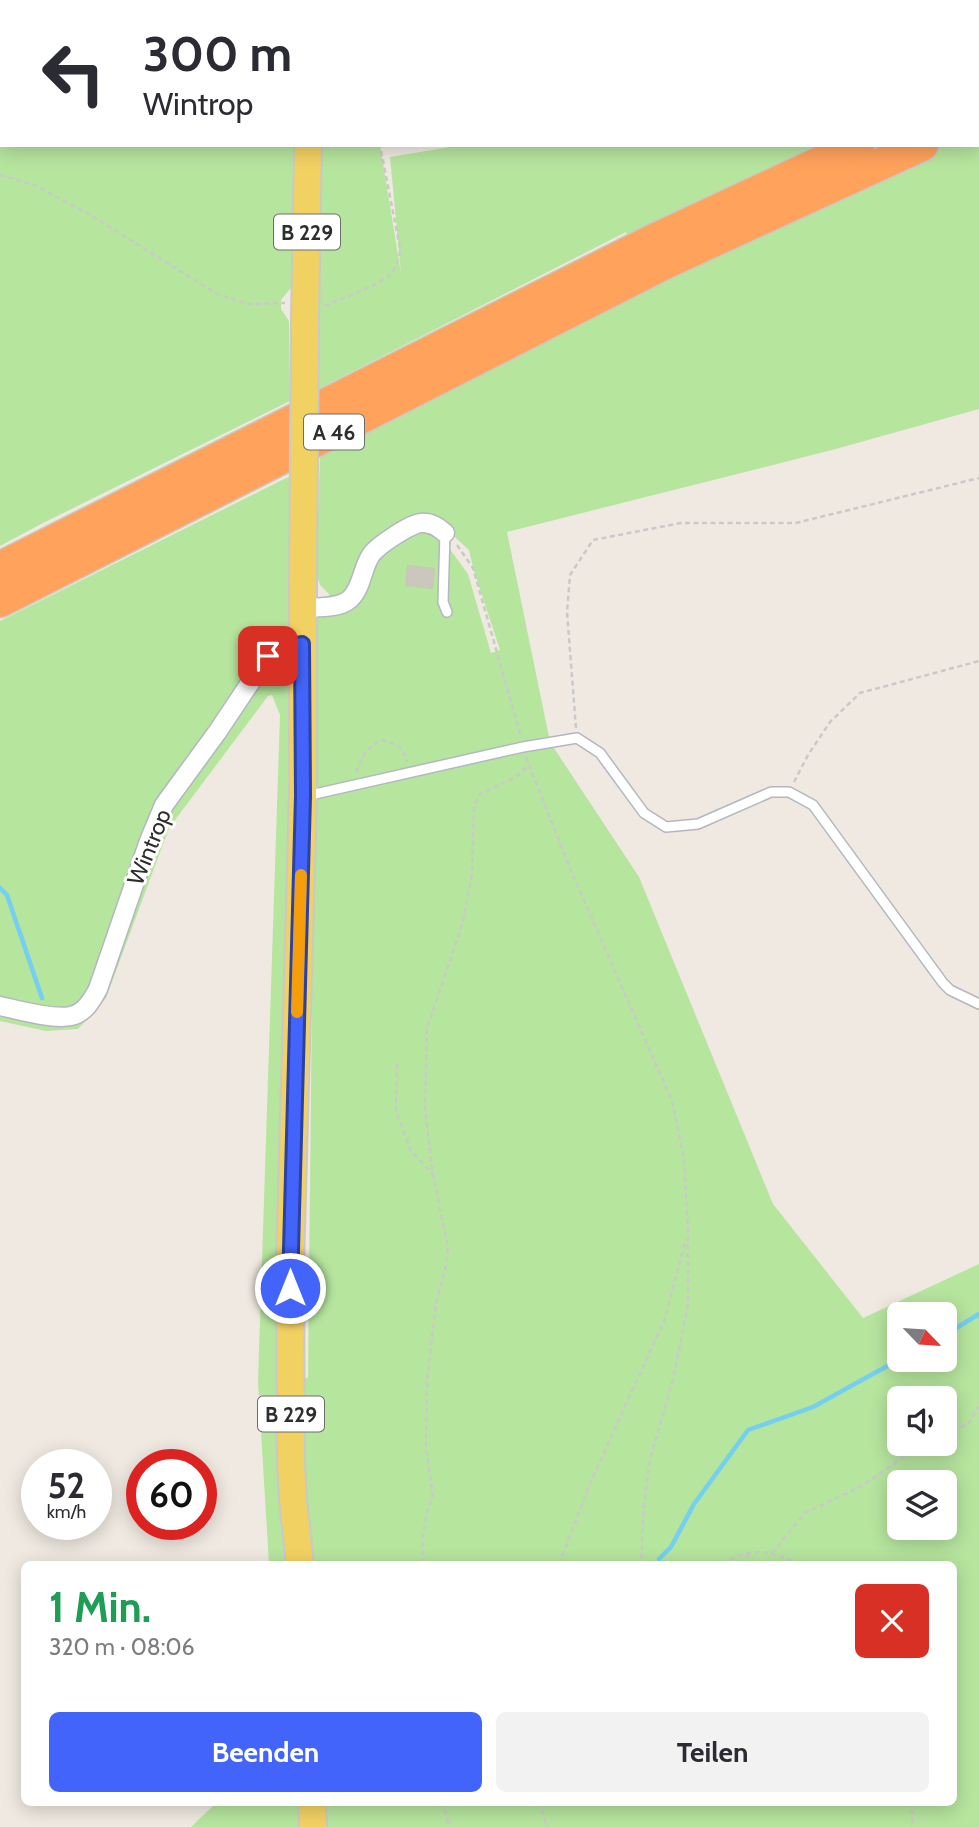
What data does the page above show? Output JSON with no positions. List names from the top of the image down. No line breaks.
{"streets":{"highway":["A 46"],"main road":["B 229"],"street":["Wintrop"]},"crossings":[["B 229","Wintrop"]],"north":"bottom right","page":{"turn":["300 m","Wintrop"],"speed":"52 km/h","limit":"60","heading":["1 Min.","320 m · 08:06"],"buttons":["Beenden","Teilen"]}}
